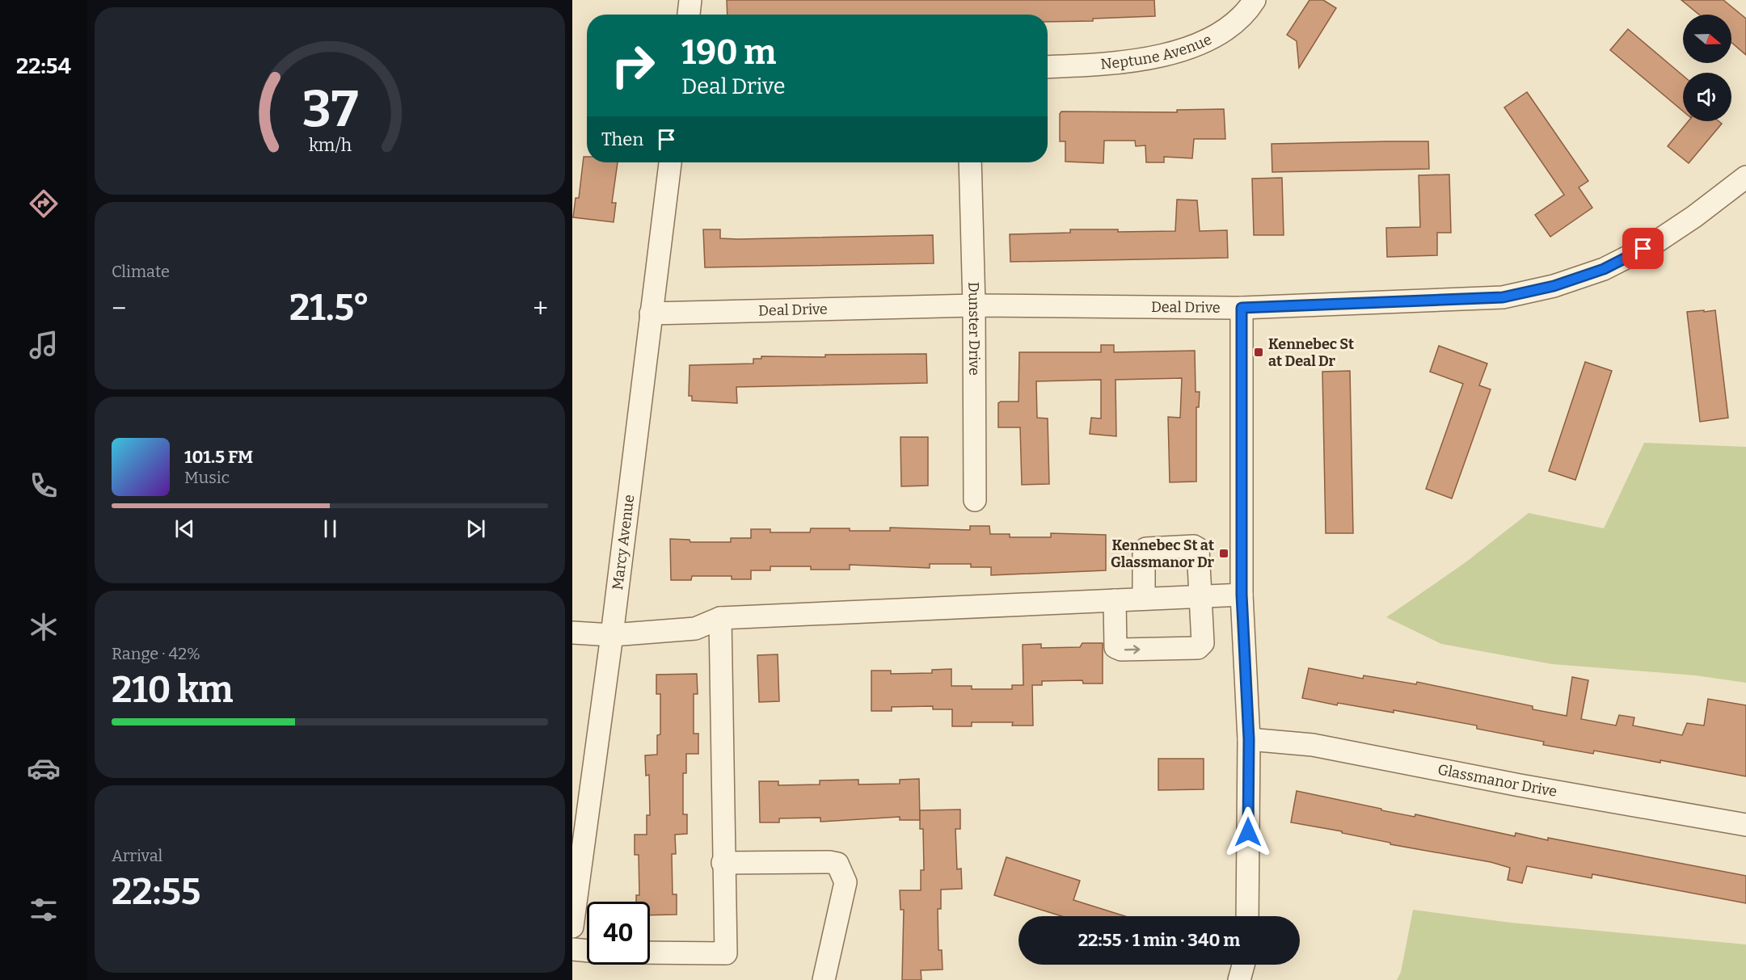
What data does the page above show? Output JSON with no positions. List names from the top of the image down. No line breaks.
{"streets":{"street":["Neptune Avenue","Deal Drive","Dunster Drive","Marcy Avenue","Glassmanor Drive"]},"crossings":[["Deal Drive","Dunster Drive"],["Deal Drive","Marcy Avenue"]],"places":{"transit":["Kennebec St at Deal Dr","Kennebec St at Glassmanor Dr"]},"north":"right","page":{"tabs":"22:54","turn":["190 m","Deal Drive"],"then":"Then","tile":["Climate",["Range · 42%","210 km"],["Arrival","22:55"]],"heat":["−","21.5°","+"],"song":["101.5 FM","Music"],"limit":"40","trip":"22:55 · 1 min · 340 m","gauge":["37","km/h"]}}
